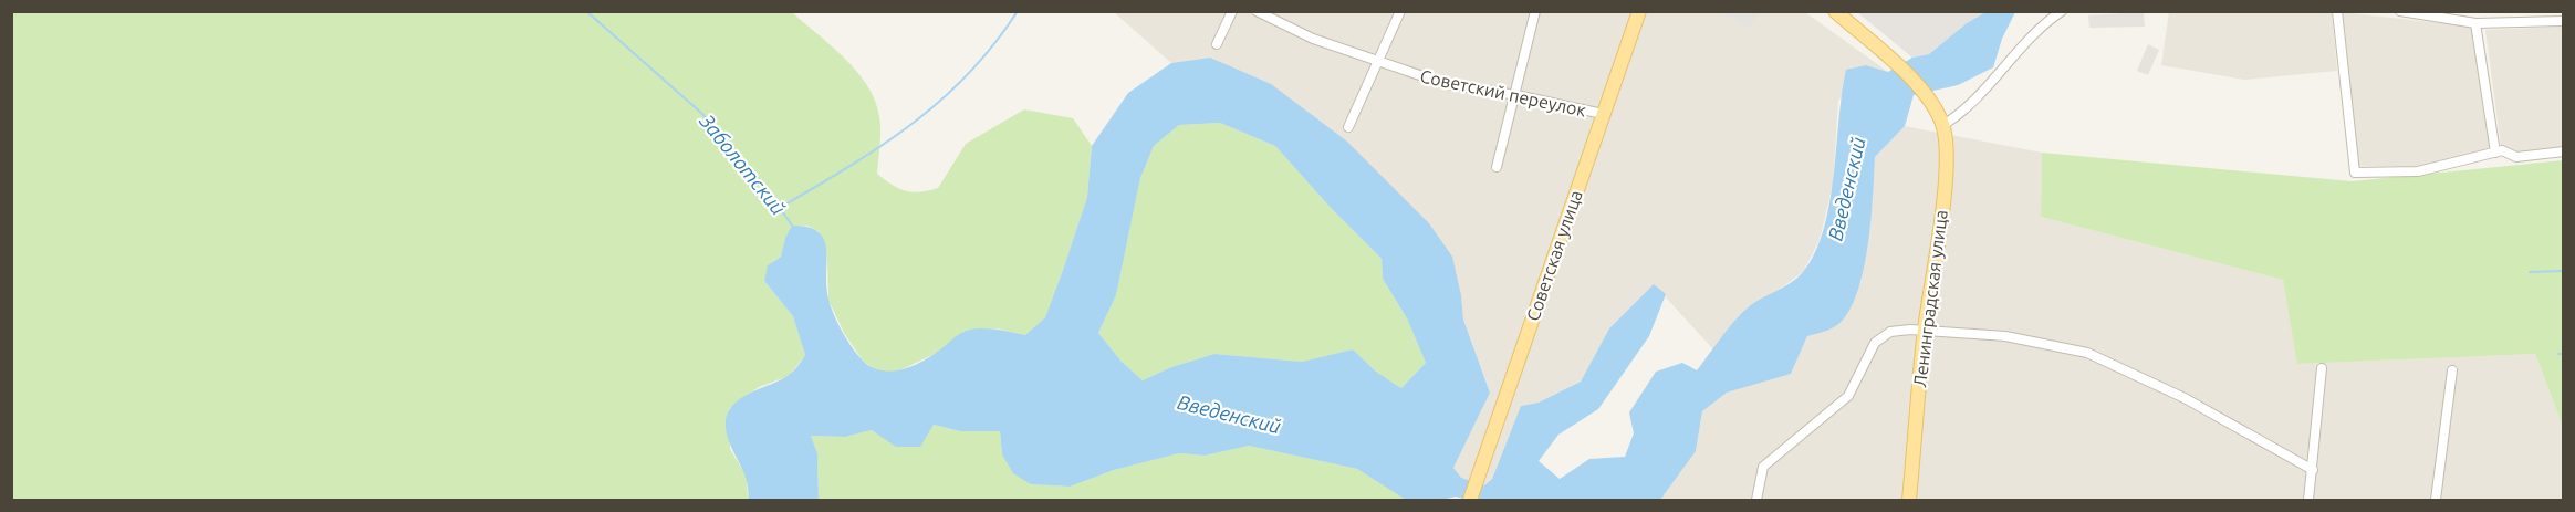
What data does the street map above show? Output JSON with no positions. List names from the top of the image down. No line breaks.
{"streets":{"main road":["Советская улица","Ленинградская улица"],"street":["Советский переулок"]},"crossings":[["Советский переулок","Советская улица"]],"water":["Заболотский","Введенский"]}
